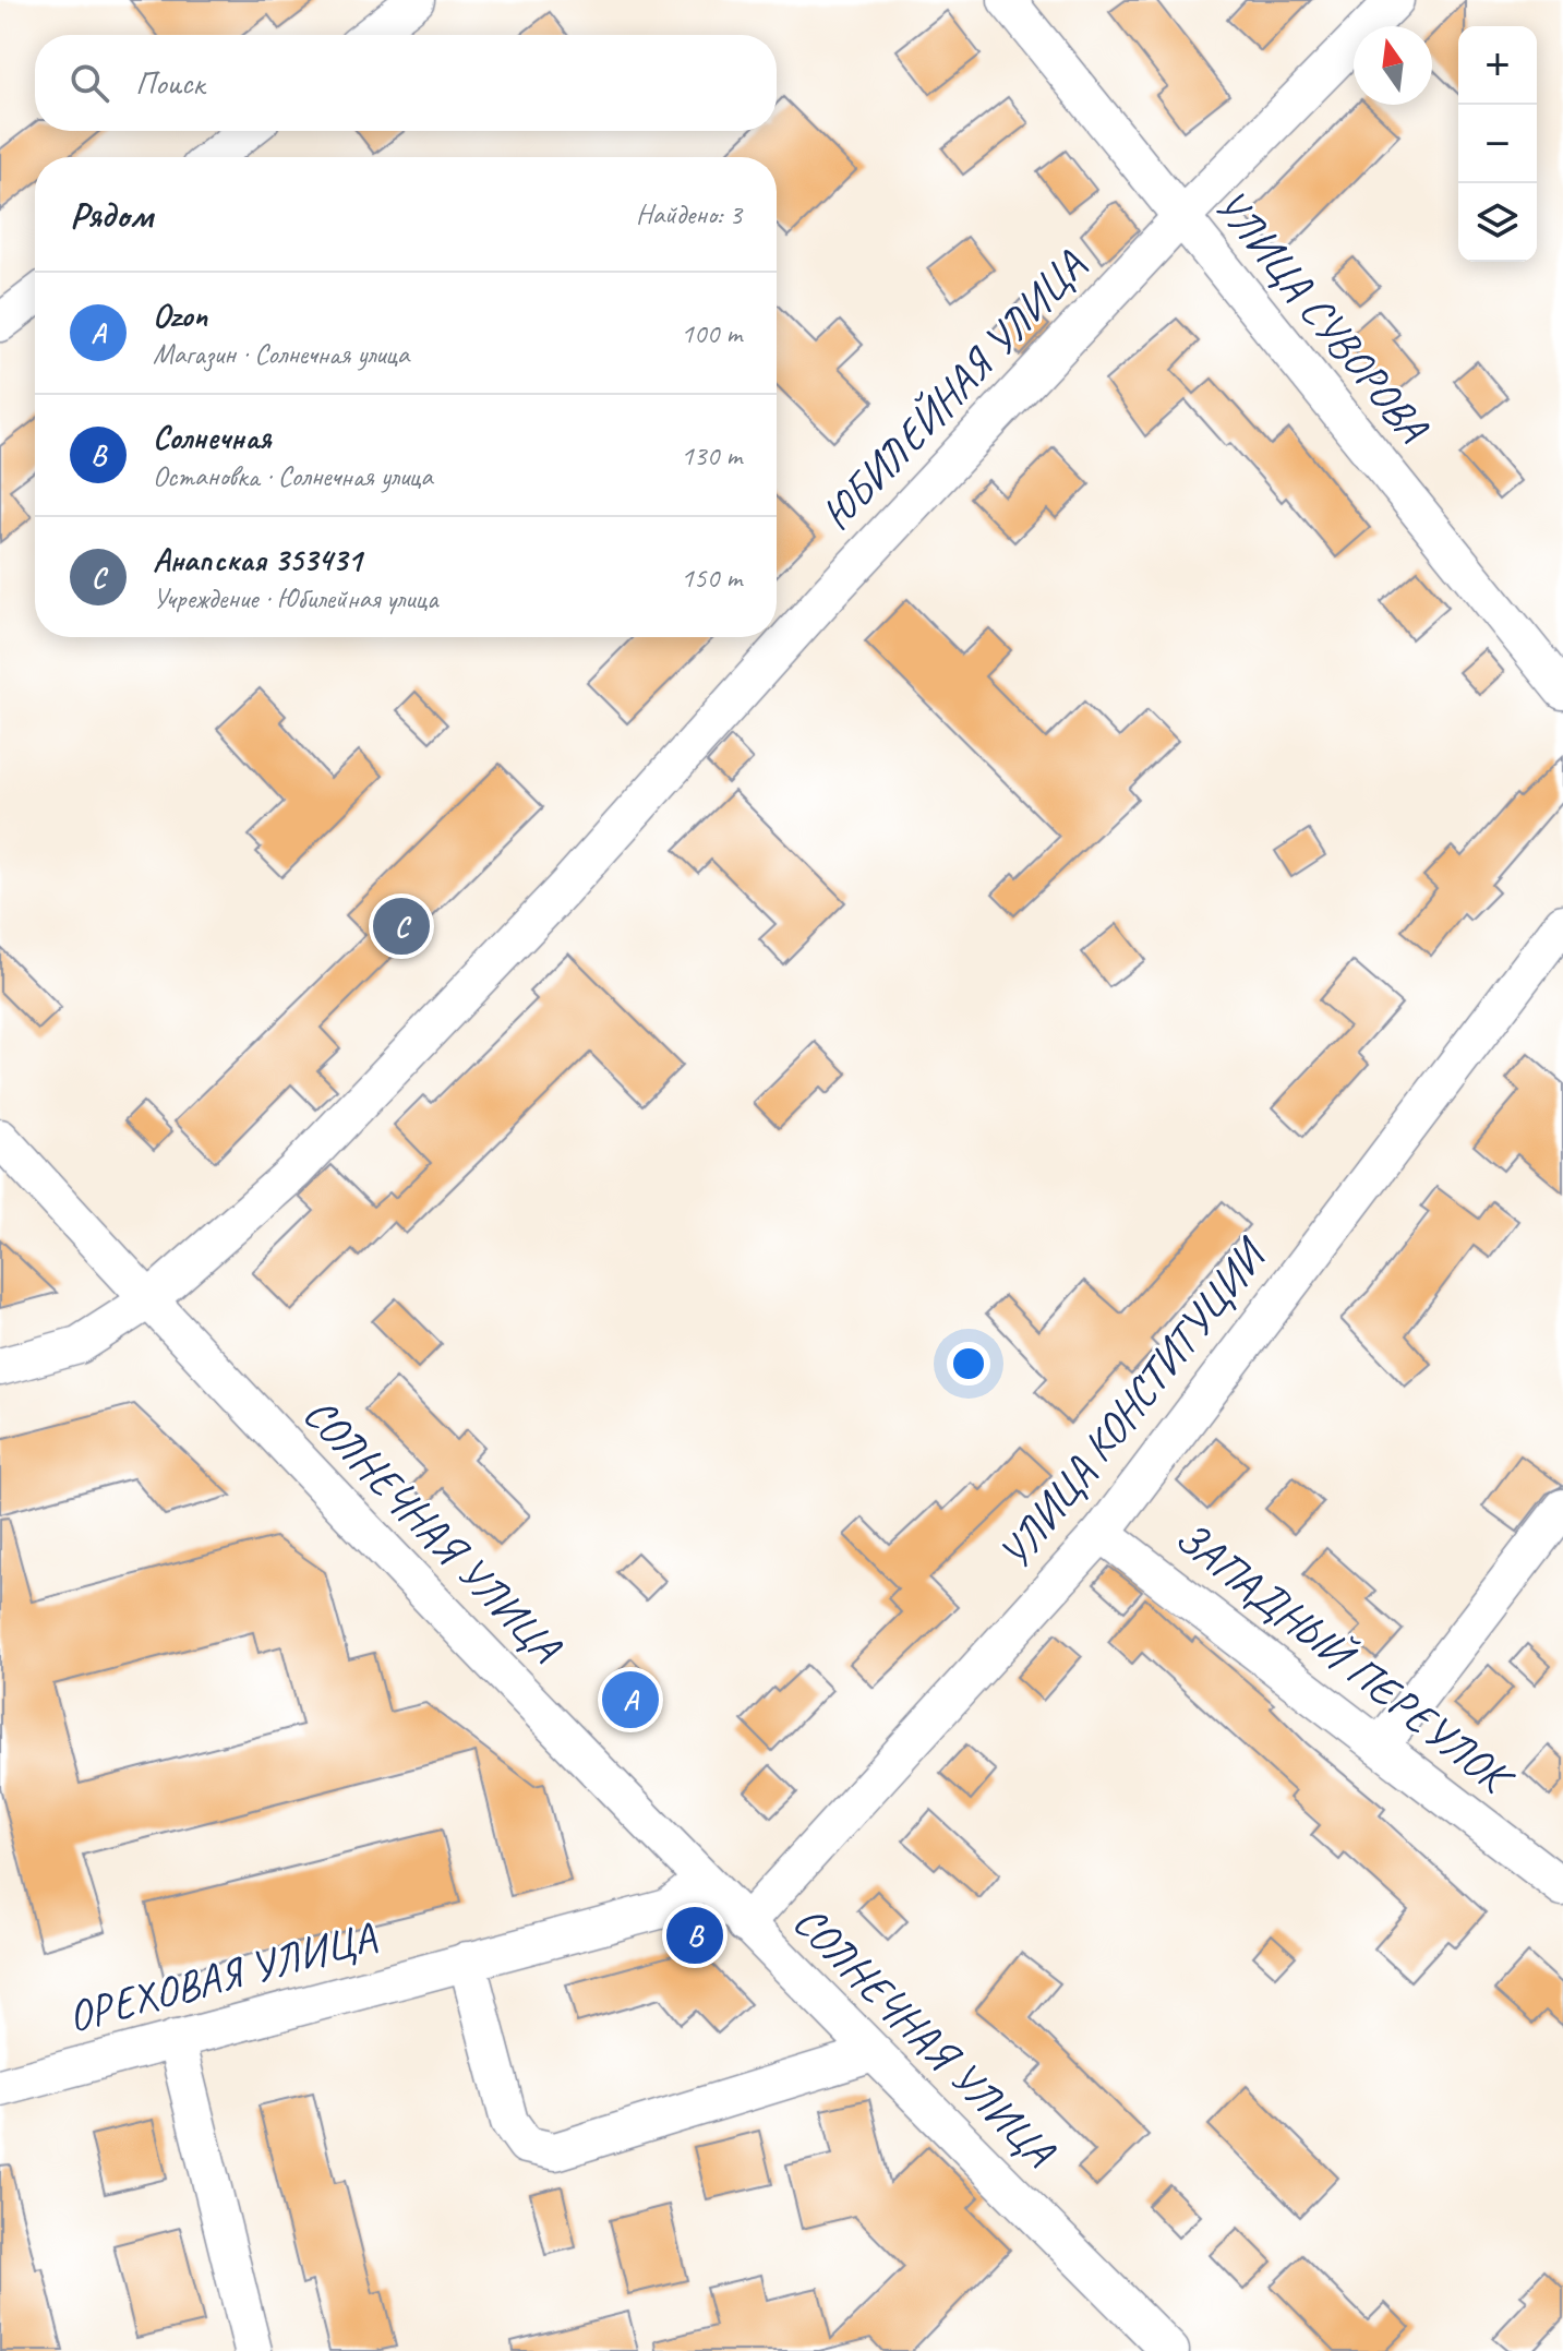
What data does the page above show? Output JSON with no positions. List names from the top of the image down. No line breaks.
{"streets":{"street":["УЛИЦА СУВОРОВА","ЮБИЛЕЙНАЯ УЛИЦА","УЛИЦА КОНСТИТУЦИИ","СОЛНЕЧНАЯ УЛИЦА","ЗАПАДНЫЙ ПЕРЕУЛОК","ОРЕХОВАЯ УЛИЦА"]},"crossings":[["УЛИЦА СУВОРОВА","ЮБИЛЕЙНАЯ УЛИЦА"],["ЮБИЛЕЙНАЯ УЛИЦА","СОЛНЕЧНАЯ УЛИЦА"],["УЛИЦА КОНСТИТУЦИИ","СОЛНЕЧНАЯ УЛИЦА"],["УЛИЦА КОНСТИТУЦИИ","ЗАПАДНЫЙ ПЕРЕУЛОК"],["СОЛНЕЧНАЯ УЛИЦА","ОРЕХОВАЯ УЛИЦА"]],"north":"top","page":{"map_buttons":["+","−"],"search":"Поиск","heading":["Рядом","Найдено: 3"],"list":[{"mark":"A","name":"Ozon","note":"Магазин · Солнечная улица","value":"100 m"},{"mark":"B","name":"Солнечная","note":"Остановка · Солнечная улица","value":"130 m"},{"mark":"C","name":"Анапская 353431","note":"Учреждение · Юбилейная улица","value":"150 m"}],"pins":["C","A","B"]}}
